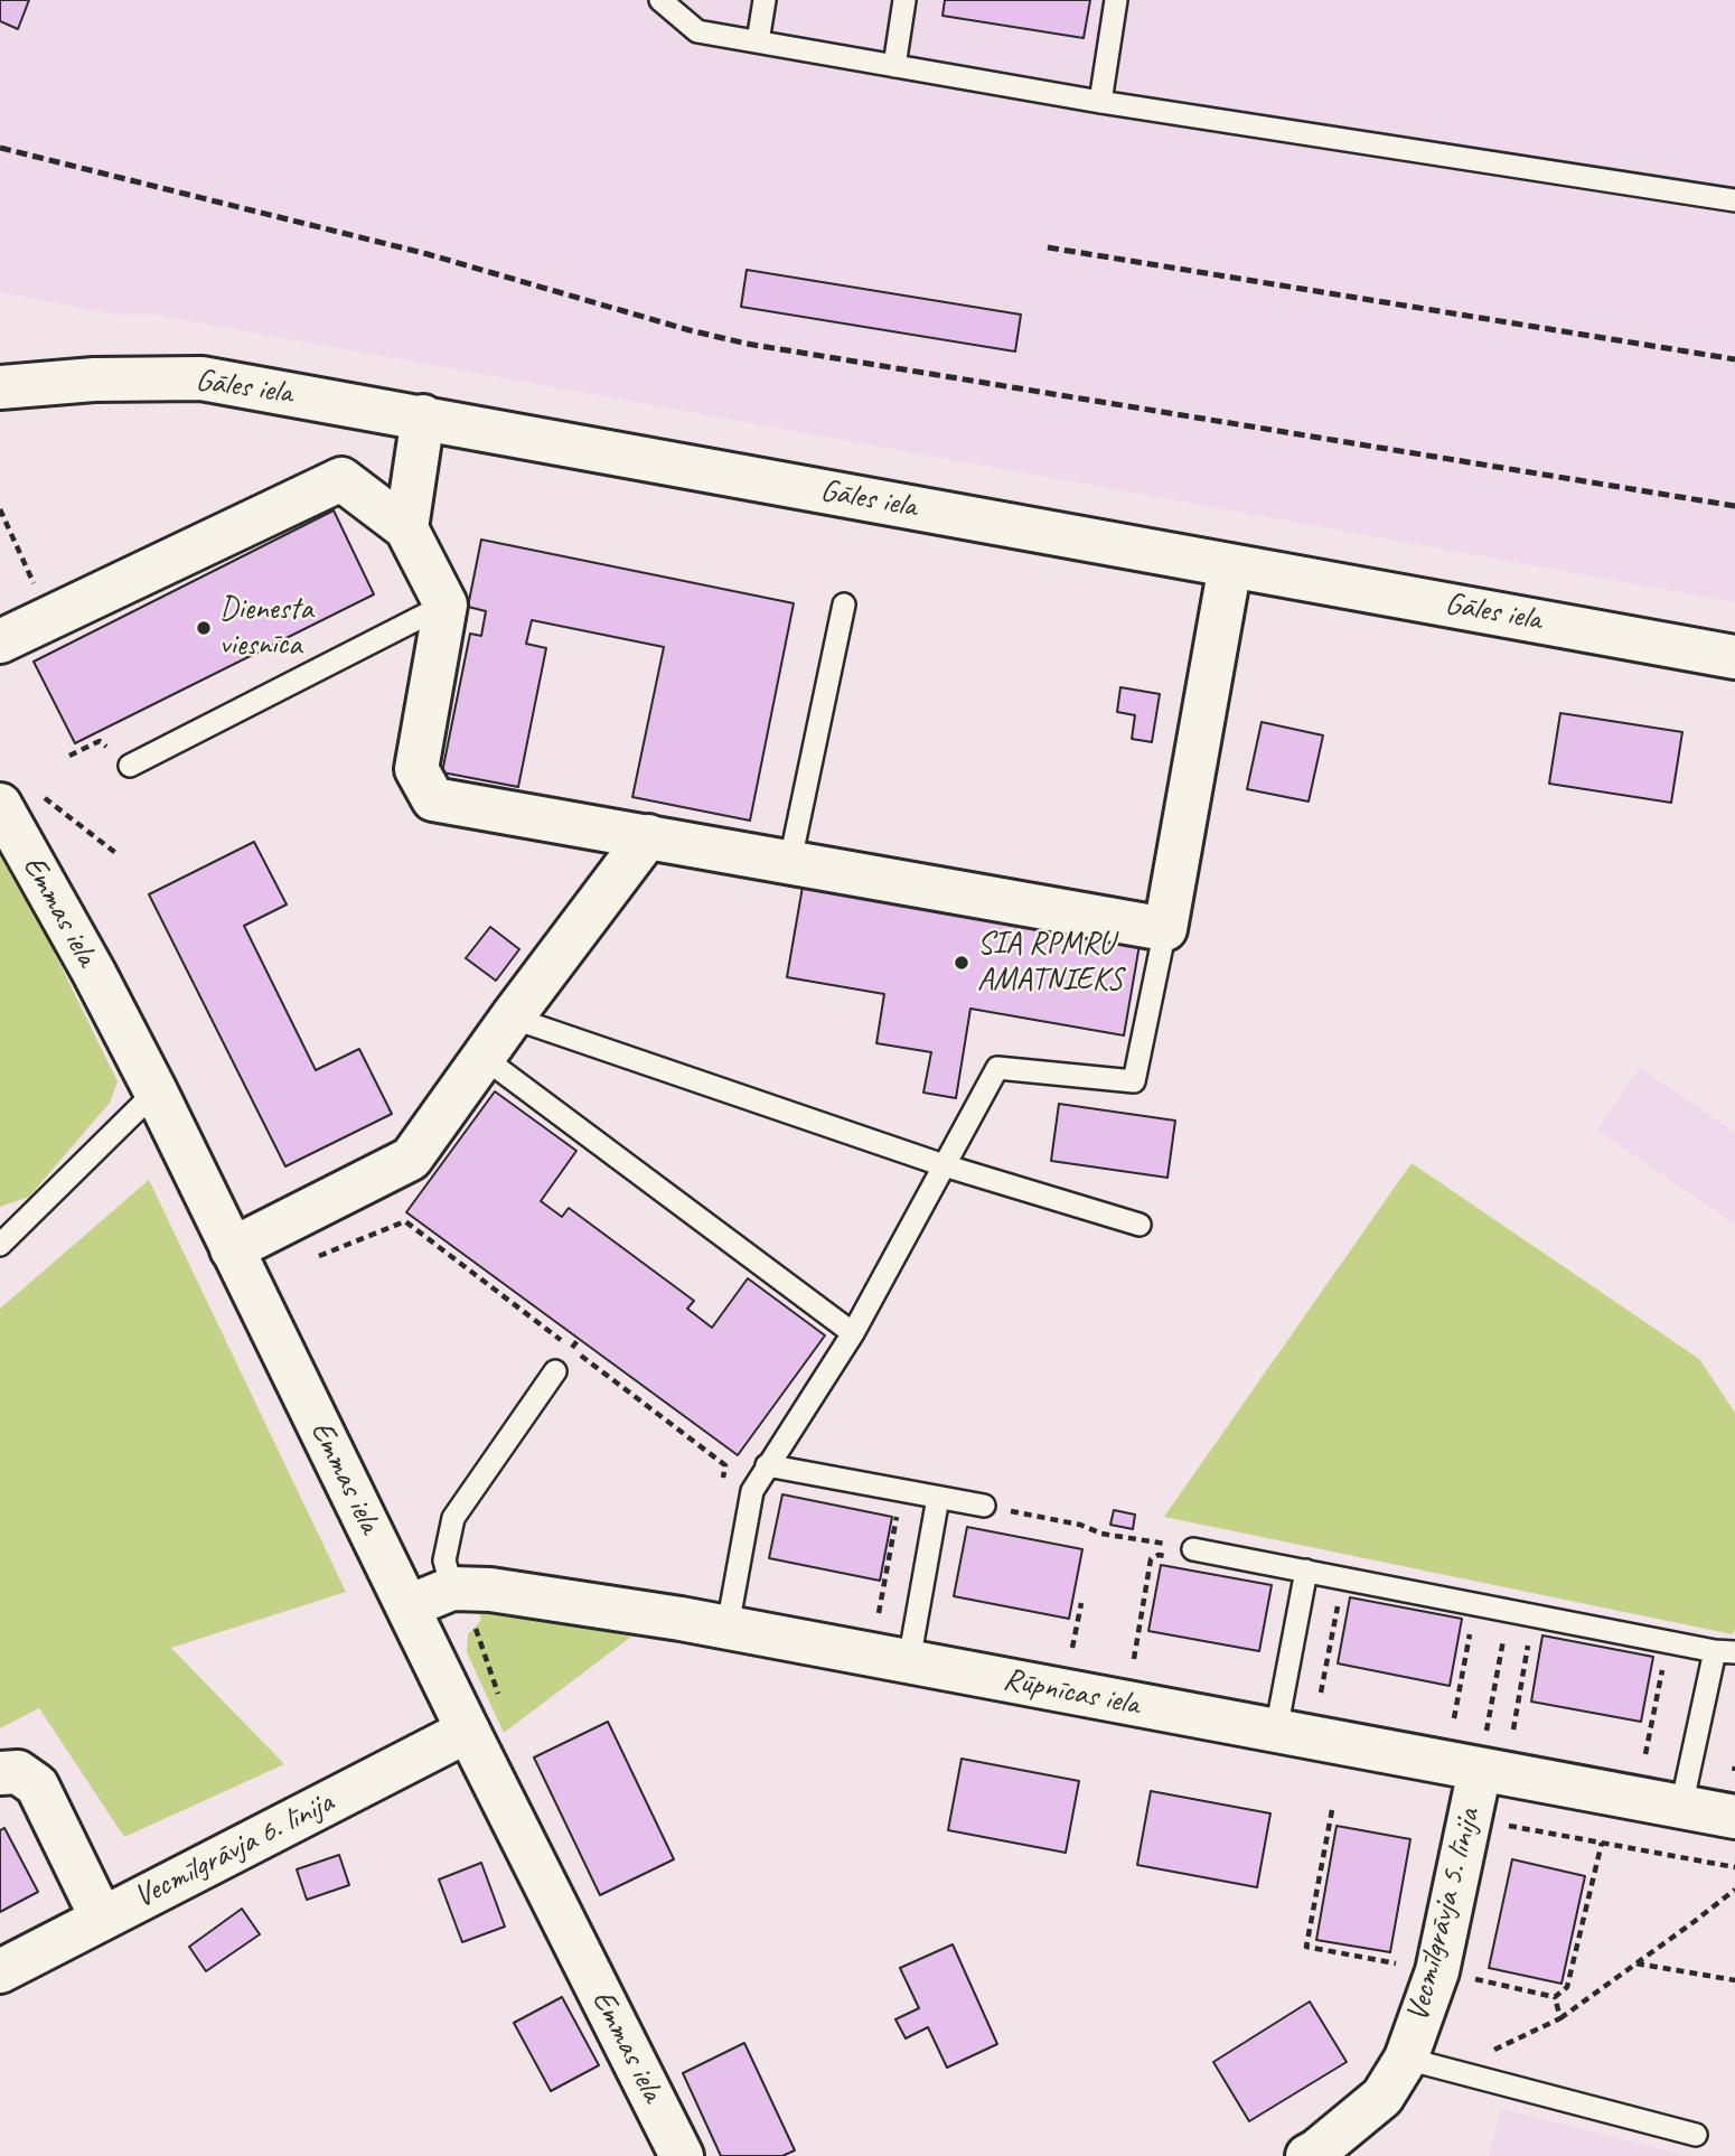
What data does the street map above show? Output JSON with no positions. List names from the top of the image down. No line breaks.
{"streets":{"street":["Gāles iela","Emmas iela","Rūpnīcas iela","Vecmīlgrāvja 6. līnija","Vecmīlgrāvja 5. līnija"]},"crossings":[["Emmas iela","Rūpnīcas iela"],["Emmas iela","Vecmīlgrāvja 6. līnija"],["Rūpnīcas iela","Vecmīlgrāvja 5. līnija"]],"places":["Dienesta viesnīca","SIA RPMRU AMATNIEKS"]}
